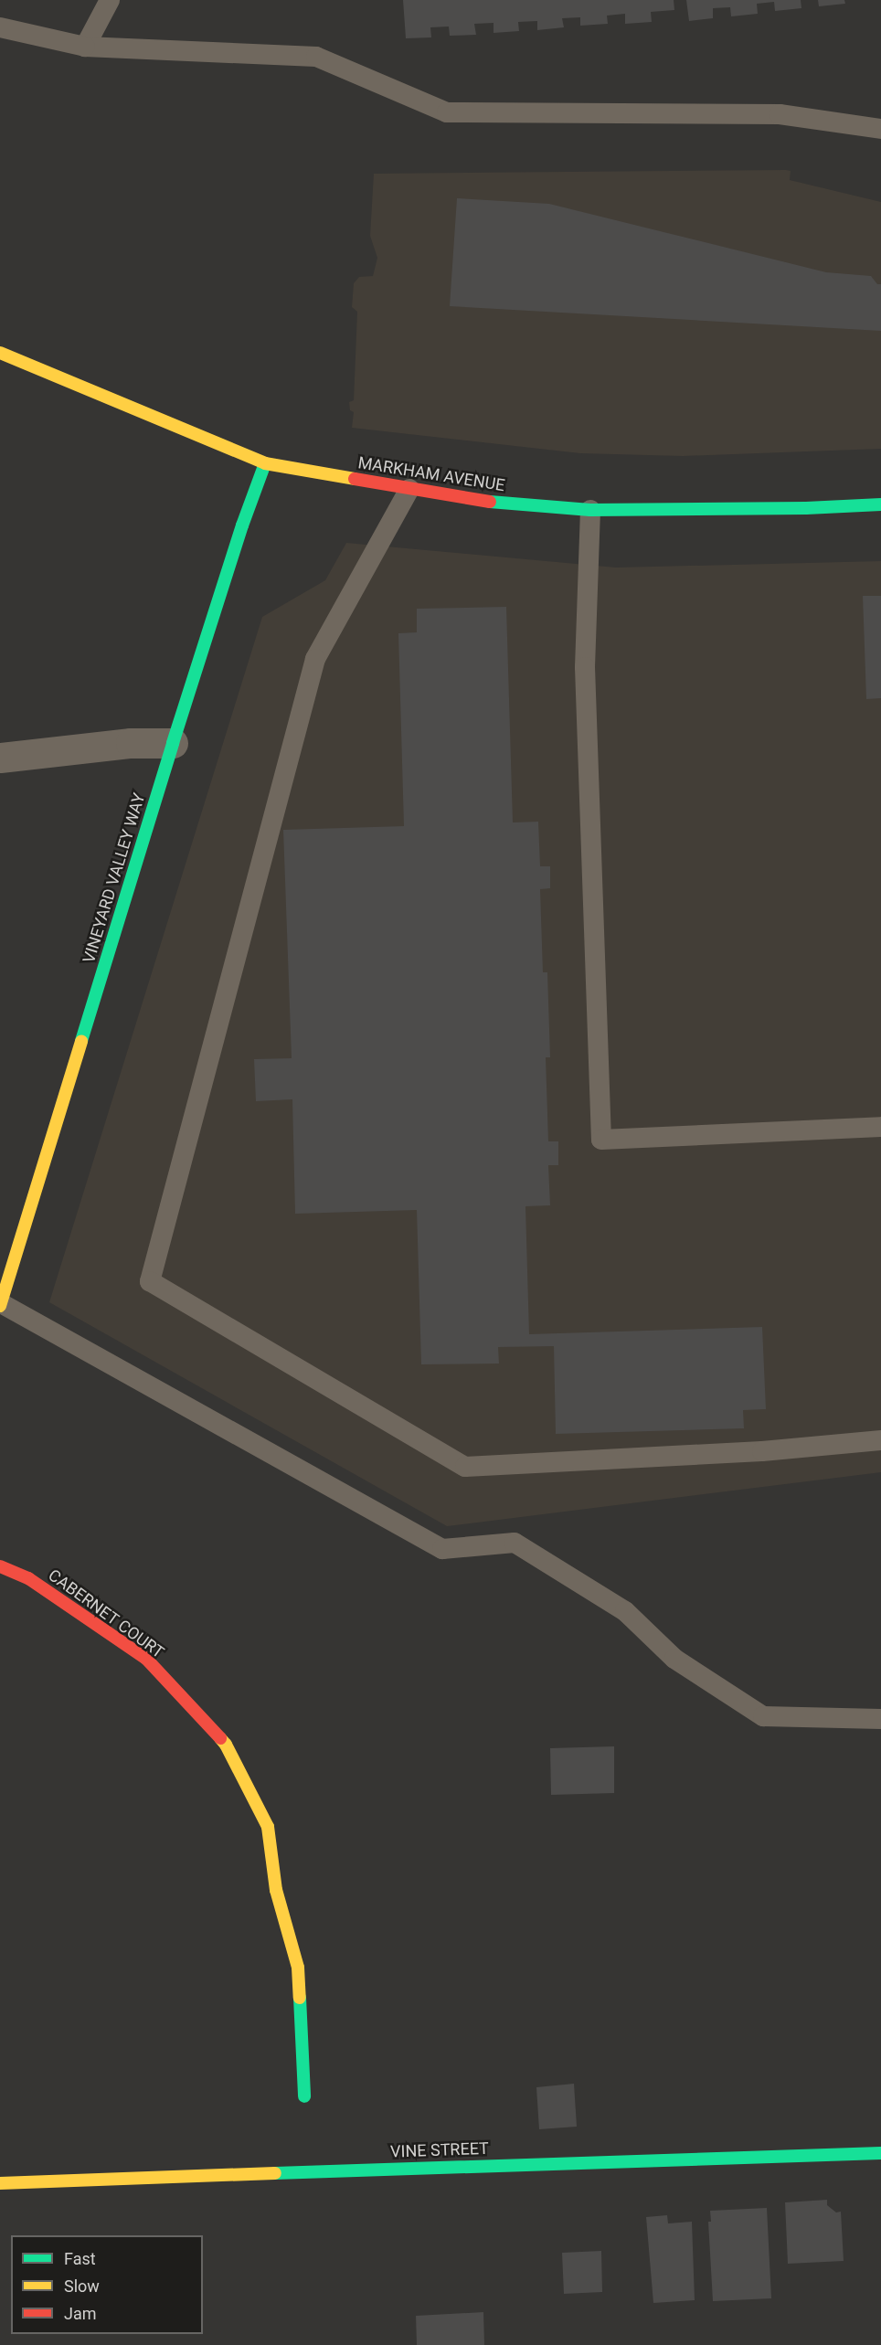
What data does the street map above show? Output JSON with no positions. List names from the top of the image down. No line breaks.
{"streets":{"street":["MARKHAM AVENUE","VINEYARD VALLEY WAY","CABERNET COURT","VINE STREET"]},"crossings":[["MARKHAM AVENUE","VINEYARD VALLEY WAY"]],"legend":["Fast","Slow","Jam"]}
